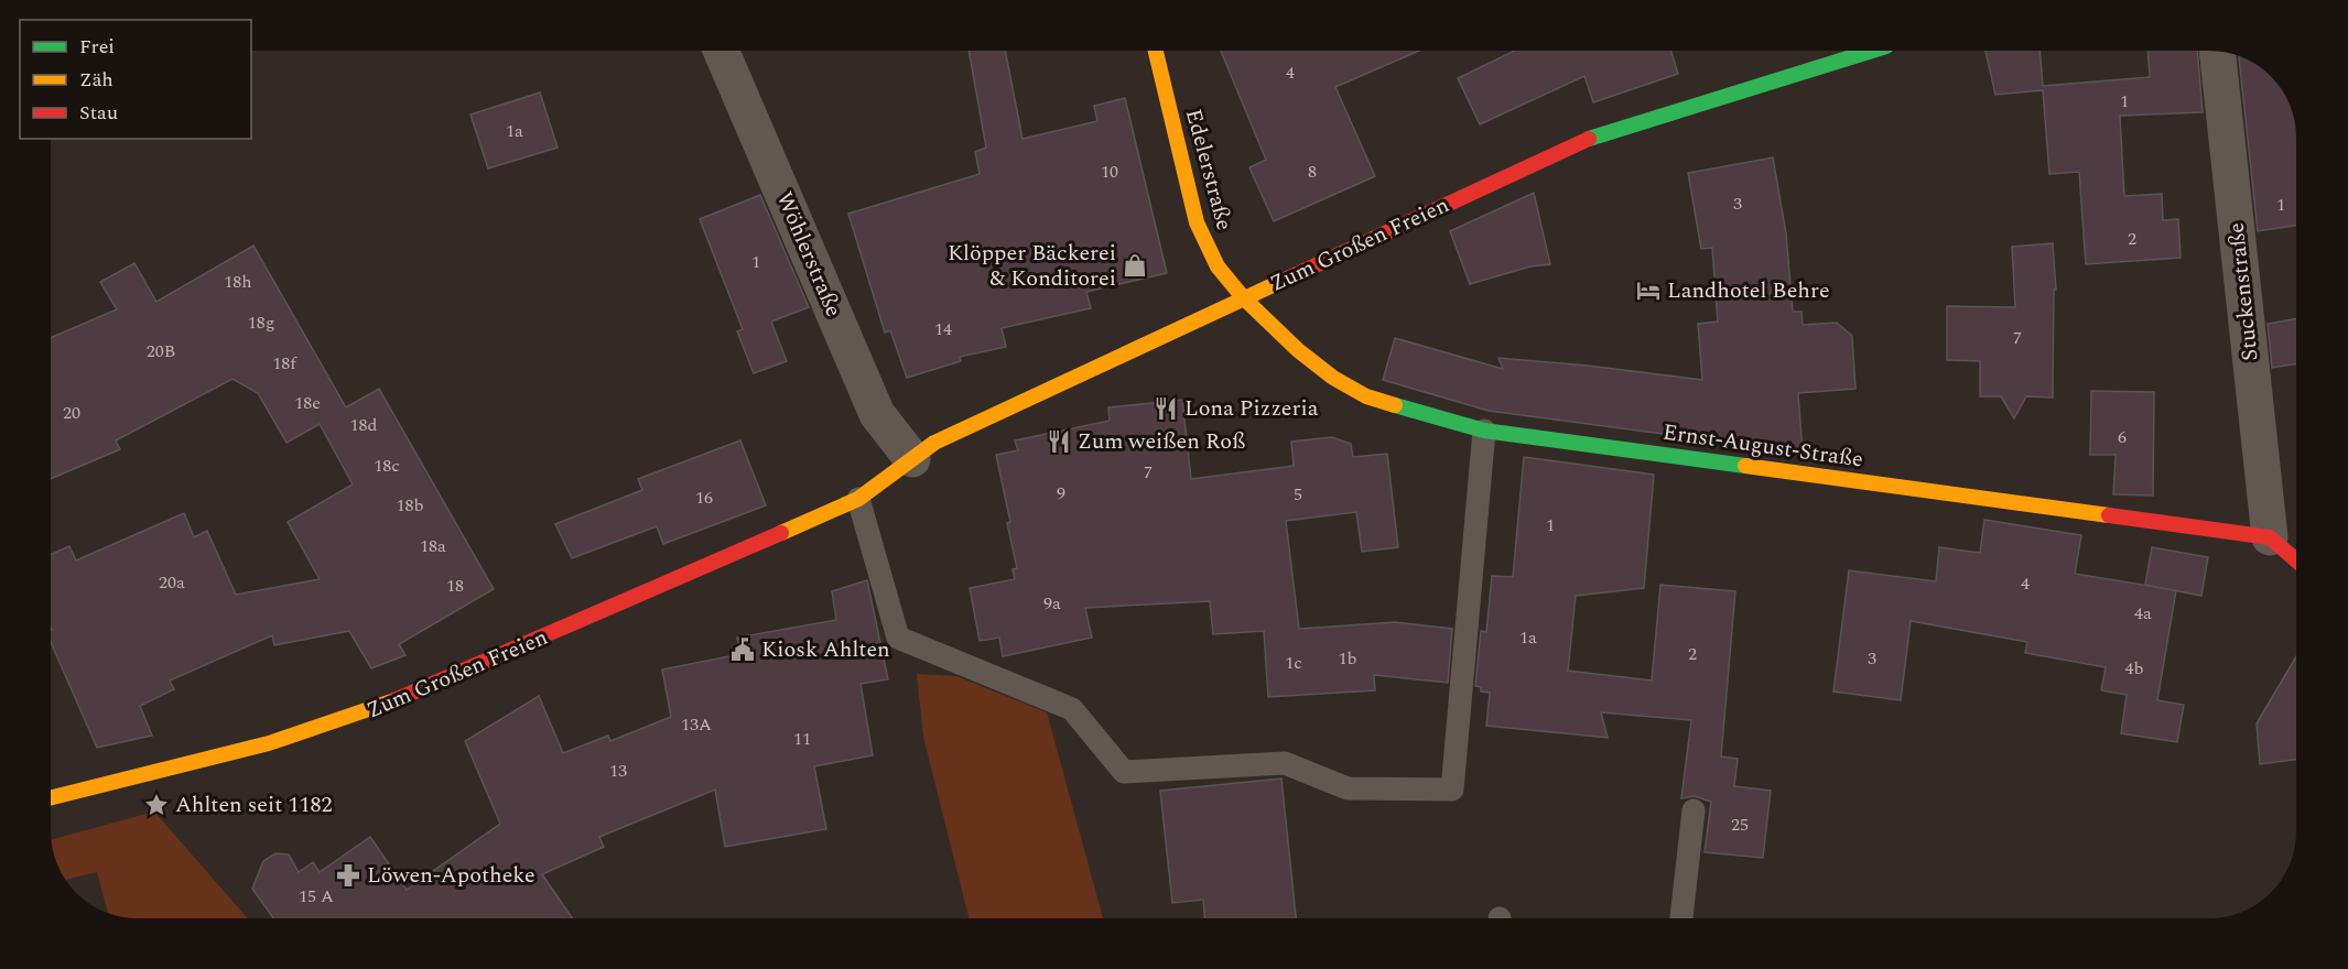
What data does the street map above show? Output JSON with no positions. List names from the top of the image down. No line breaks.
{"streets":{"street":["Edelerstraße","Zum Großen Freien","Wöhlerstraße","Stuckenstraße","Ernst-August-Straße"]},"crossings":[["Edelerstraße","Zum Großen Freien"],["Edelerstraße","Ernst-August-Straße"],["Zum Großen Freien","Wöhlerstraße"],["Zum Großen Freien","Ernst-August-Straße"],["Stuckenstraße","Ernst-August-Straße"]],"places":{"shop":["Klöpper Bäckerei & Konditorei"],"hotel":["Landhotel Behre"],"restaurant":["Lona Pizzeria","Zum weißen Roß"],"public building":["Kiosk Ahlten"],"place":["Ahlten seit 1182"],"pharmacy":["Löwen-Apotheke"]},"house_numbers":["4","1","1a","10","8","3","1","2","1","18h","18g","14","7","20B","18f","18e","20","18d","6","18c","7","9","5","16","18b","1","18a","20a","4","18","9a","4a","1a","2","1b","3","1c","4b","13A","11","13","25","15 A"],"legend":["Frei","Zäh","Stau"]}
